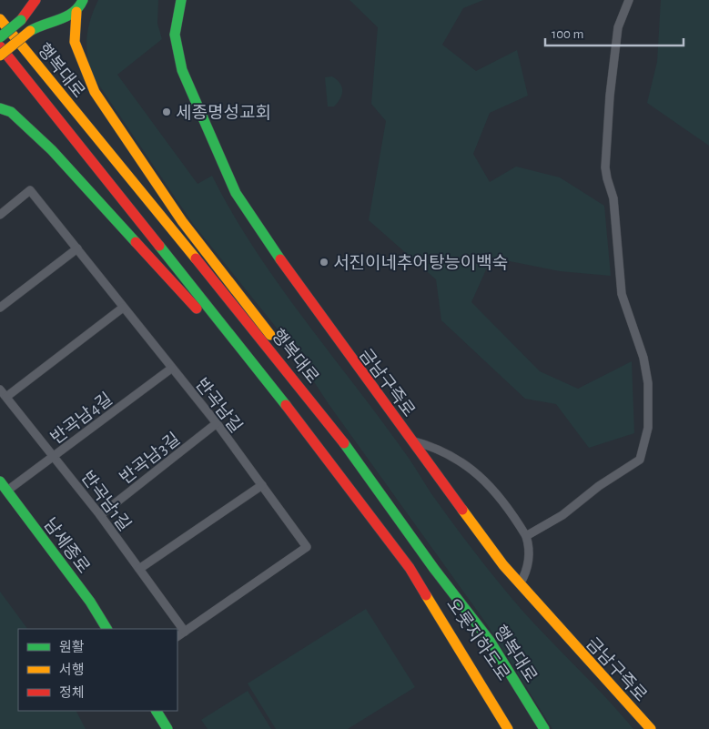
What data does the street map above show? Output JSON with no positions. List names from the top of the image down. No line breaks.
{"streets":{"main road":["행복대로","금남구즉로","남세종로","오롯지하도로"],"street":["반곡남길","반곡남4길","반곡남3길","반곡남1길"]},"crossings":[["행복대로","오롯지하도로"],["반곡남길","반곡남4길"],["반곡남길","반곡남3길"],["반곡남길","반곡남1길"],["반곡남4길","반곡남1길"],["반곡남4길","남세종로"],["반곡남3길","반곡남1길"]],"places":["세종명성교회","서진이네추어탕능이백숙"],"legend":["원활","서행","정체"],"scale_bar":"100 m"}
